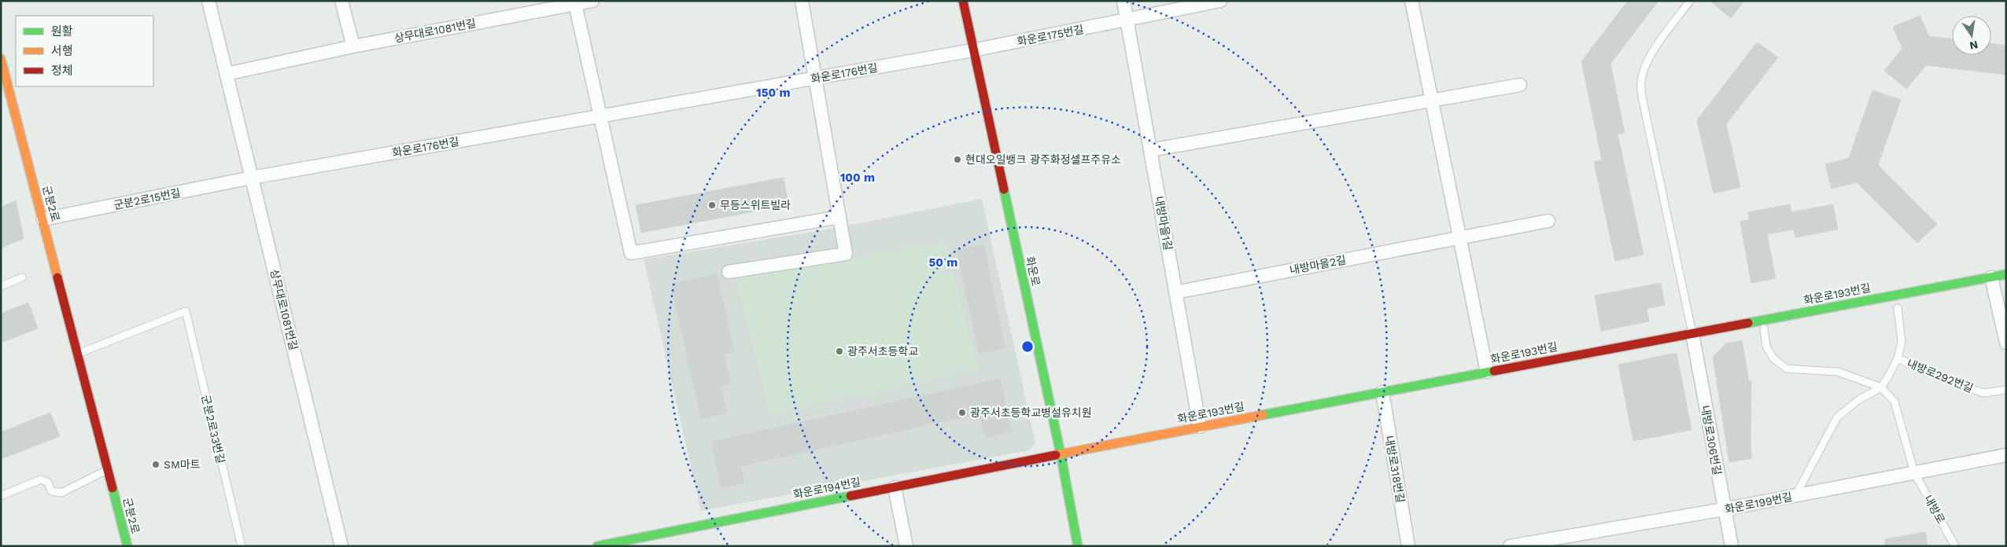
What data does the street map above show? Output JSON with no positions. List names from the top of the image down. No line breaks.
{"streets":{"street":["상무대로1081번길","화운로175번길","화운로176번길","군분2로15번길","군분2로","내방마을1길","내방마을2길","화운로","화운로193번길","내방로306번길","내방로318번길","화운로194번길","화운로199번길"],"lane":["내방로292번길","군분2로33번길","내방로"]},"crossings":[["상무대로1081번길","화운로176번길"],["상무대로1081번길","군분2로15번길"],["화운로175번길","화운로176번길"],["화운로175번길","내방마을1길"],["화운로175번길","화운로"],["화운로176번길","군분2로15번길"],["화운로176번길","화운로"],["군분2로15번길","군분2로"],["군분2로","군분2로33번길"],["내방마을1길","내방마을2길"],["내방마을1길","화운로193번길"],["화운로","화운로193번길"],["화운로","화운로194번길"],["화운로193번길","내방로306번길"],["화운로193번길","내방로318번길"],["화운로193번길","화운로194번길"],["내방로306번길","화운로199번길"],["화운로199번길","내방로"]],"places":["현대오일뱅크 광주화정셀프주유소","무등스위트빌라","광주서초등학교","광주서초등학교병설유치원","SM마트"],"legend":["원활","서행","정체"],"north":"bottom","rings":["150 m","100 m","50 m"]}
